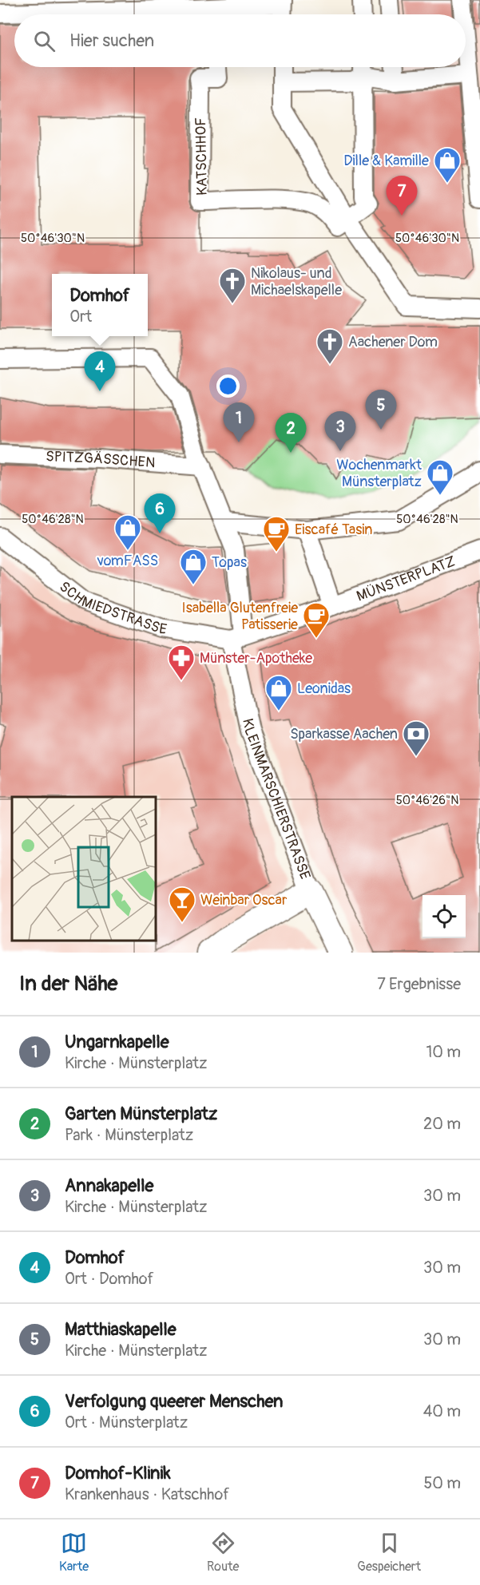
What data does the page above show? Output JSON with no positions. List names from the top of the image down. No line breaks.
{"streets":{"street":["KATSCHHOF","SPITZGÄSSCHEN","MÜNSTERPLATZ","SCHMIEDSTRASSE","KLEINMARSCHIERSTRASSE"]},"crossings":[["MÜNSTERPLATZ","SCHMIEDSTRASSE"],["MÜNSTERPLATZ","KLEINMARSCHIERSTRASSE"],["SCHMIEDSTRASSE","KLEINMARSCHIERSTRASSE"]],"places":{"shop":["Dille & Kamille","Wochenmarkt Münsterplatz","vomFASS","Topas","Leonidas"],"church":["Nikolaus- und Michaelskapelle","Aachener Dom"],"cafe":["Eiscafé Tasin","Isabella Glutenfreie Patisserie"],"pharmacy":["Münster-Apotheke"],"bank":["Sparkasse Aachen"],"bar":["Weinbar Oscar"]},"page":{"search":"Hier suchen","pins":["7","4","5","1","3","2","6"],"popup":["Domhof","Ort"],"heading":["In der Nähe","7 Ergebnisse"],"list":[{"mark":"1","name":"Ungarnkapelle","note":"Kirche · Münsterplatz","value":"10 m"},{"mark":"2","name":"Garten Münsterplatz","note":"Park · Münsterplatz","value":"20 m"},{"mark":"3","name":"Annakapelle","note":"Kirche · Münsterplatz","value":"30 m"},{"mark":"4","name":"Domhof","note":"Ort · Domhof","value":"30 m"},{"mark":"5","name":"Matthiaskapelle","note":"Kirche · Münsterplatz","value":"30 m"},{"mark":"6","name":"Verfolgung queerer Menschen","note":"Ort · Münsterplatz","value":"40 m"},{"mark":"7","name":"Domhof-Klinik","note":"Krankenhaus · Katschhof","value":"50 m"}],"nav":["Karte","Route","Gespeichert"]},"coordinates":["50°46'30\"N","50°46'28\"N","50°46'26\"N"]}
